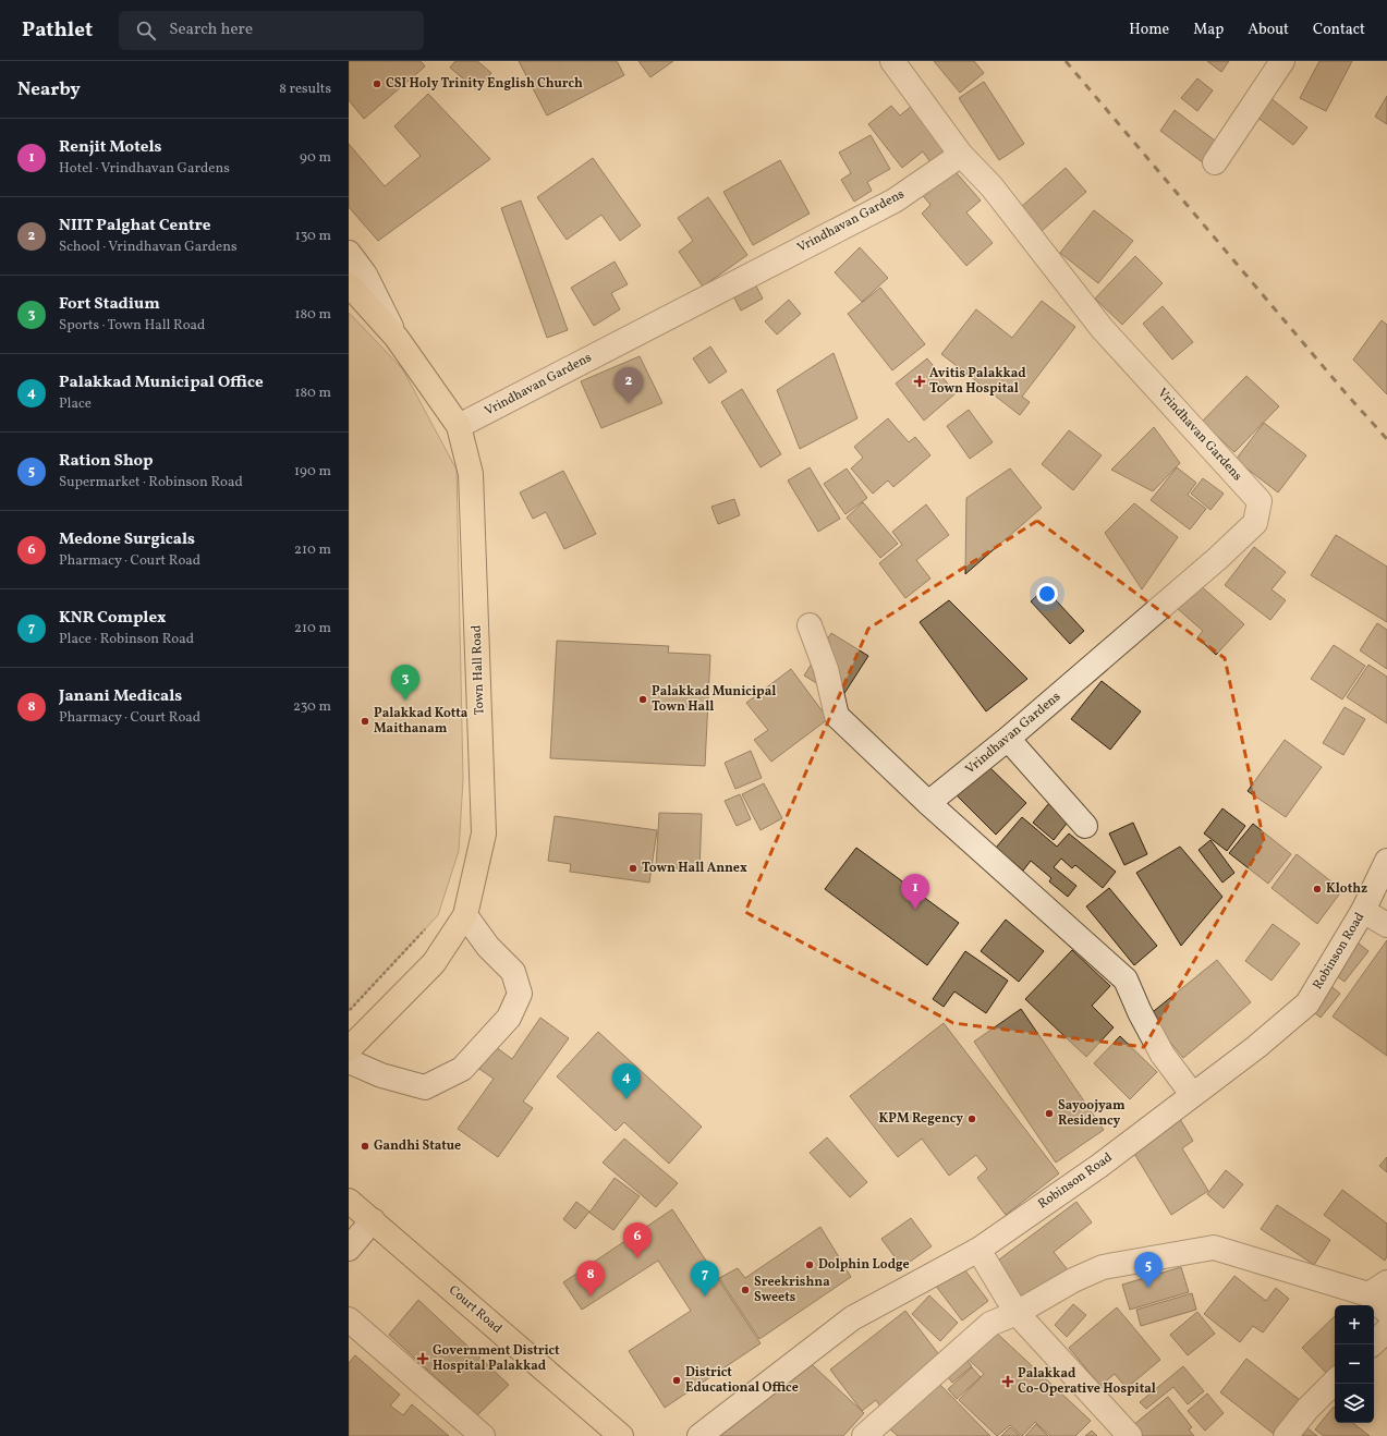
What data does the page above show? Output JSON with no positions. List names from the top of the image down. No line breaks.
{"streets":{"main road":["Town Hall Road","Court Road"],"street":["Vrindhavan Gardens","Robinson Road"]},"crossings":[["Vrindhavan Gardens","Town Hall Road"]],"places":{"other":["CSI Holy Trinity English Church","Palakkad Municipal Town Hall","Palakkad Kotta Maithanam","Town Hall Annex","Klothz","Sayoojyam Residency","KPM Regency","Gandhi Statue","Dolphin Lodge","Sreekrishna Sweets","District Educational Office"],"health":["Avitis Palakkad Town Hospital","Government District Hospital Palakkad","Palakkad Co-Operative Hospital"]},"page":{"header":"Pathlet","search":"Search here","nav":["Home","Map","About","Contact"],"heading":["Nearby","8 results"],"list":[{"mark":"1","name":"Renjit Motels","note":"Hotel · Vrindhavan Gardens","value":"90 m"},{"mark":"2","name":"NIIT Palghat Centre","note":"School · Vrindhavan Gardens","value":"130 m"},{"mark":"3","name":"Fort Stadium","note":"Sports · Town Hall Road","value":"180 m"},{"mark":"4","name":"Palakkad Municipal Office","note":"Place","value":"180 m"},{"mark":"5","name":"Ration Shop","note":"Supermarket · Robinson Road","value":"190 m"},{"mark":"6","name":"Medone Surgicals","note":"Pharmacy · Court Road","value":"210 m"},{"mark":"7","name":"KNR Complex","note":"Place · Robinson Road","value":"210 m"},{"mark":"8","name":"Janani Medicals","note":"Pharmacy · Court Road","value":"230 m"}],"pins":["2","3","1","4","6","5","7","8"],"map_buttons":["+","−"]}}
